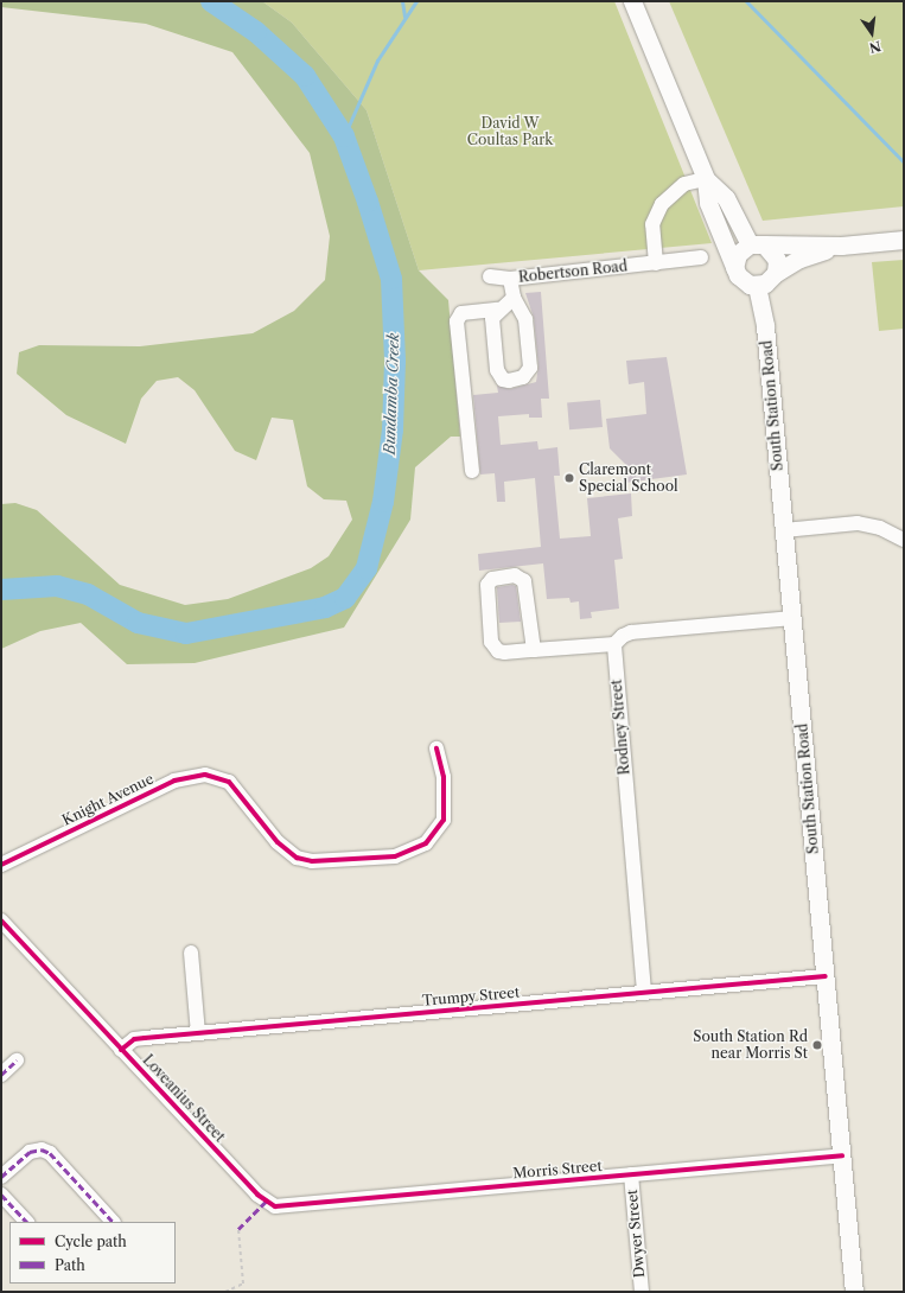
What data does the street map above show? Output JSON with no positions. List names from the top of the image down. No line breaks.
{"streets":{"main road":["South Station Road"],"street":["Robertson Road","Rodney Street","Knight Avenue","Trumpy Street","Loveanius Street","Morris Street","Dwyer Street"]},"crossings":[["South Station Road","Trumpy Street"],["South Station Road","Morris Street"],["Rodney Street","Trumpy Street"],["Trumpy Street","Loveanius Street"],["Loveanius Street","Morris Street"],["Morris Street","Dwyer Street"]],"water":["Bundamba Creek"],"parks":["David W Coultas Park"],"places":["Claremont Special School","South Station Rd near Morris St"],"legend":["Cycle path","Path"],"north":"bottom"}
